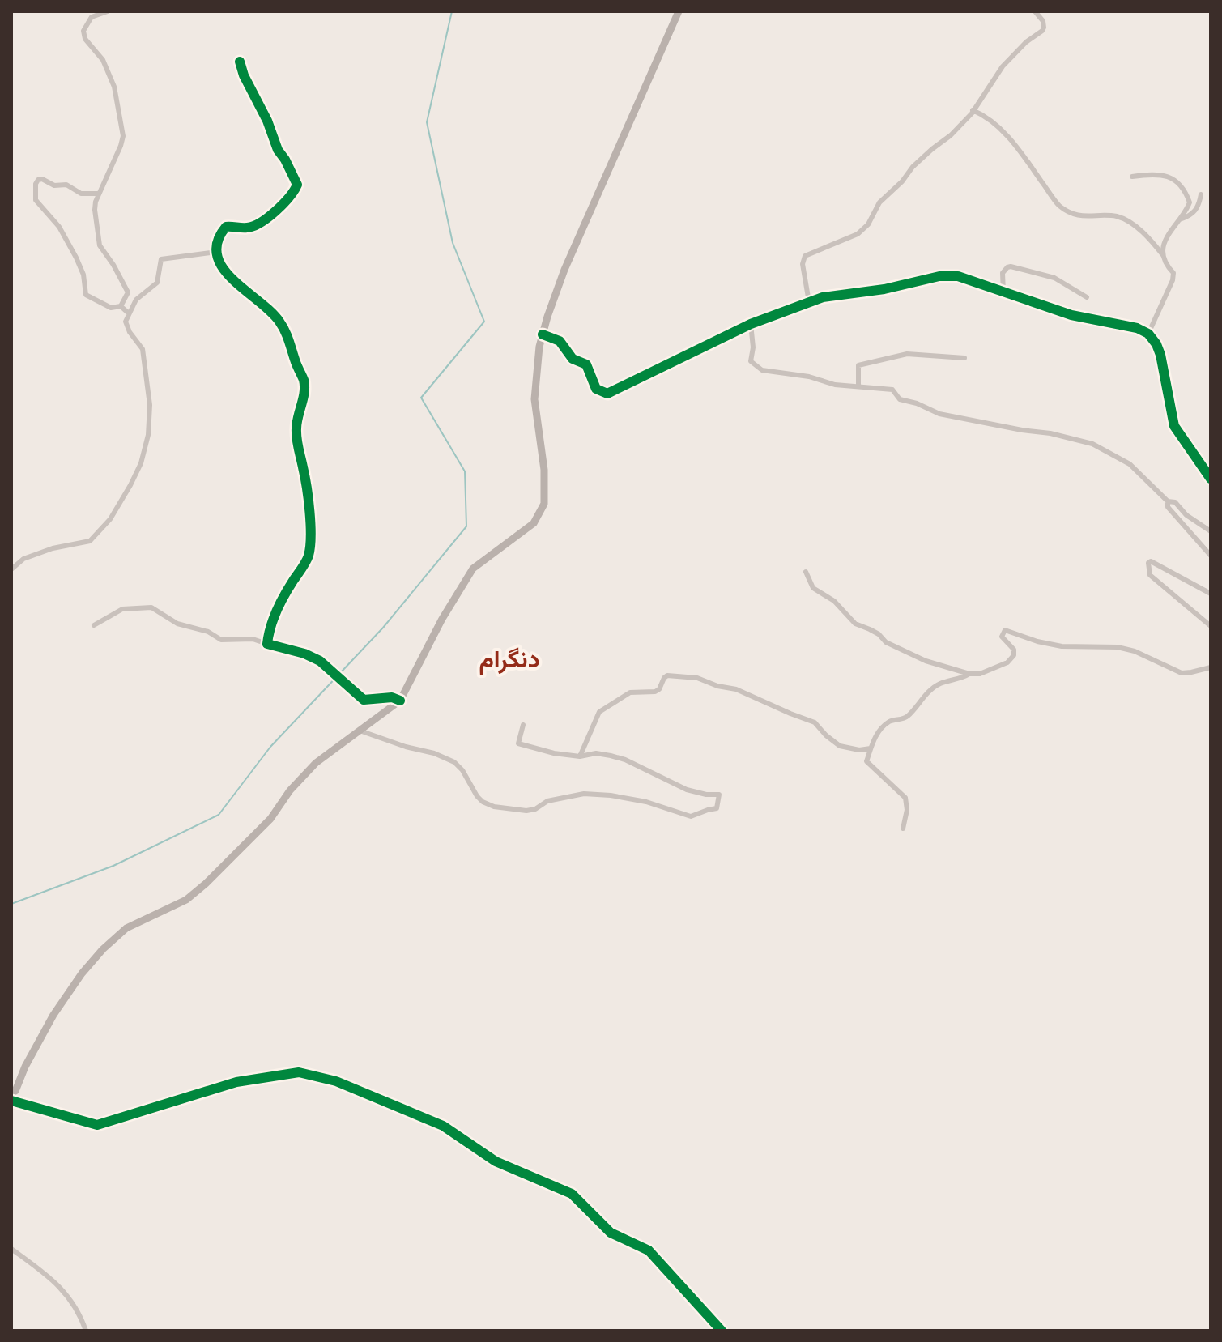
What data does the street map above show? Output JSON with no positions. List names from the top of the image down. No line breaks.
{"districts":["دنگرام"]}
